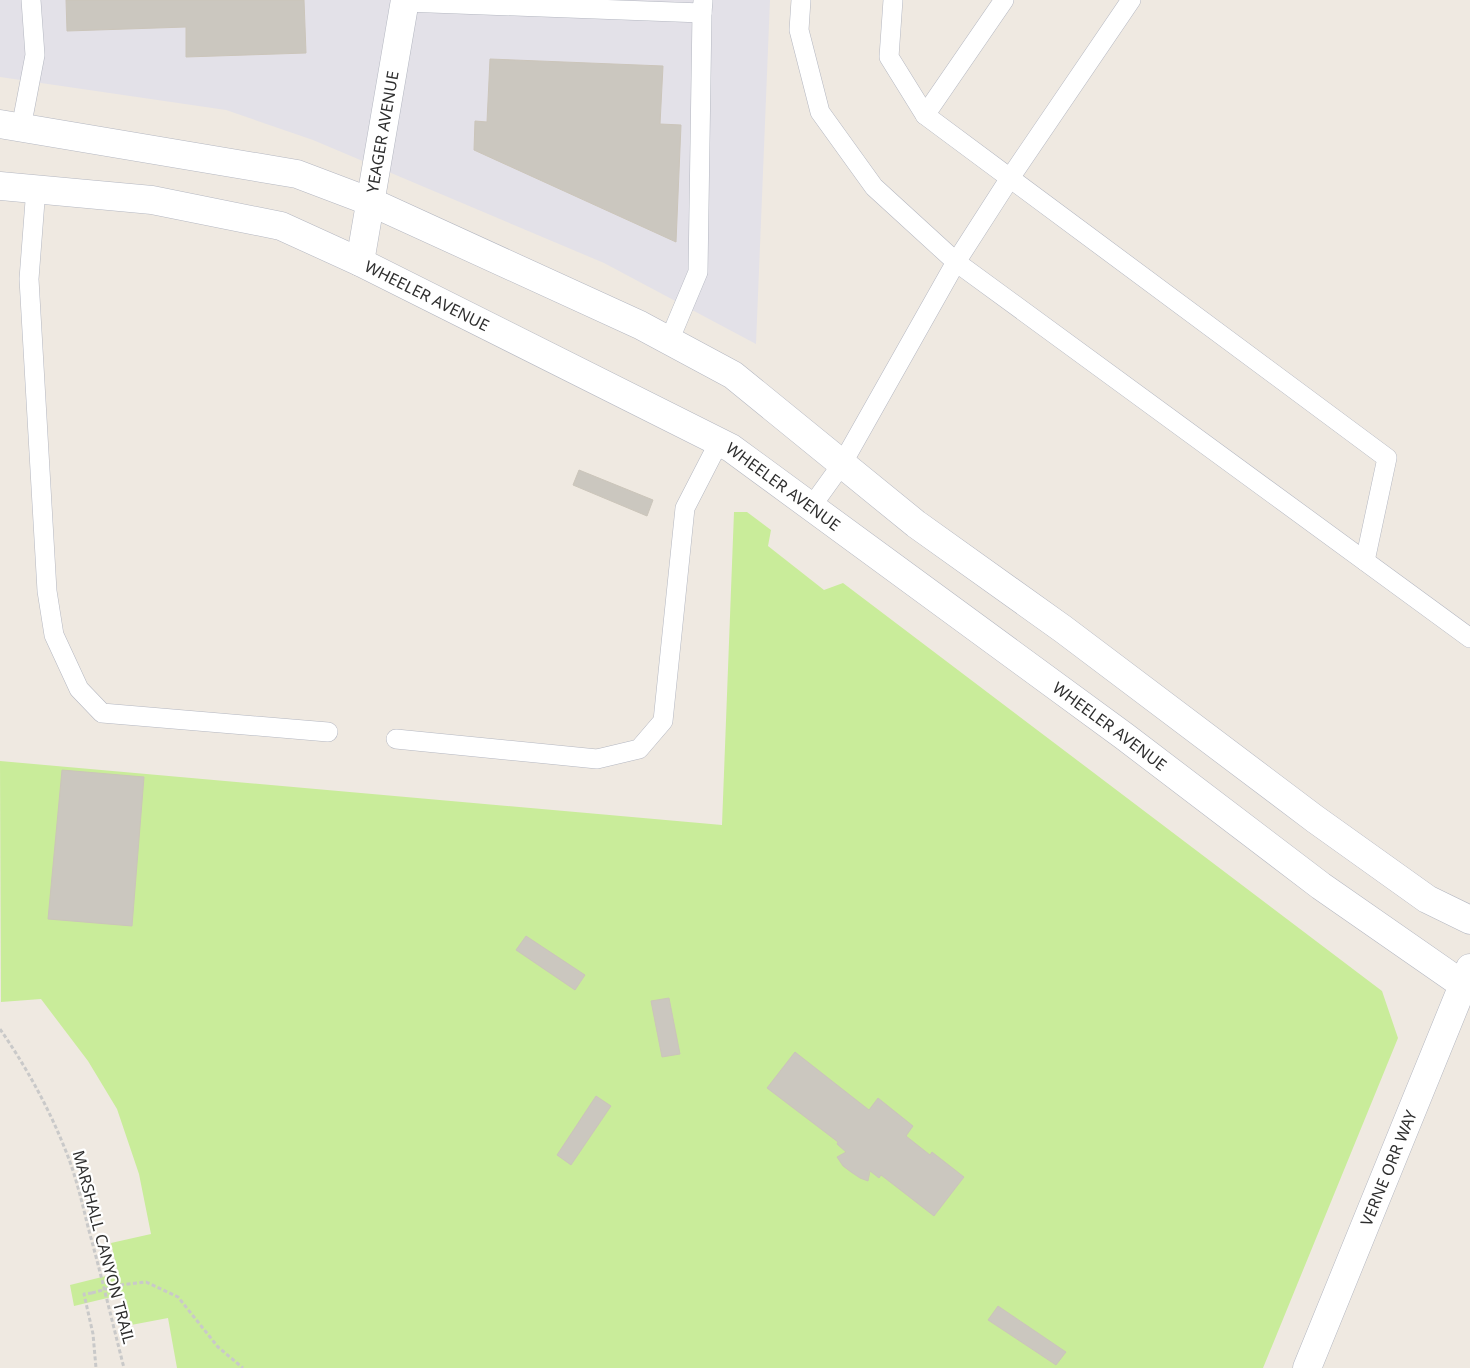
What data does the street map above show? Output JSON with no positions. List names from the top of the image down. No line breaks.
{"streets":{"street":["YEAGER AVENUE","WHEELER AVENUE","VERNE ORR WAY"],"path":["MARSHALL CANYON TRAIL"]},"crossings":[["YEAGER AVENUE","WHEELER AVENUE"],["WHEELER AVENUE","VERNE ORR WAY"]]}
